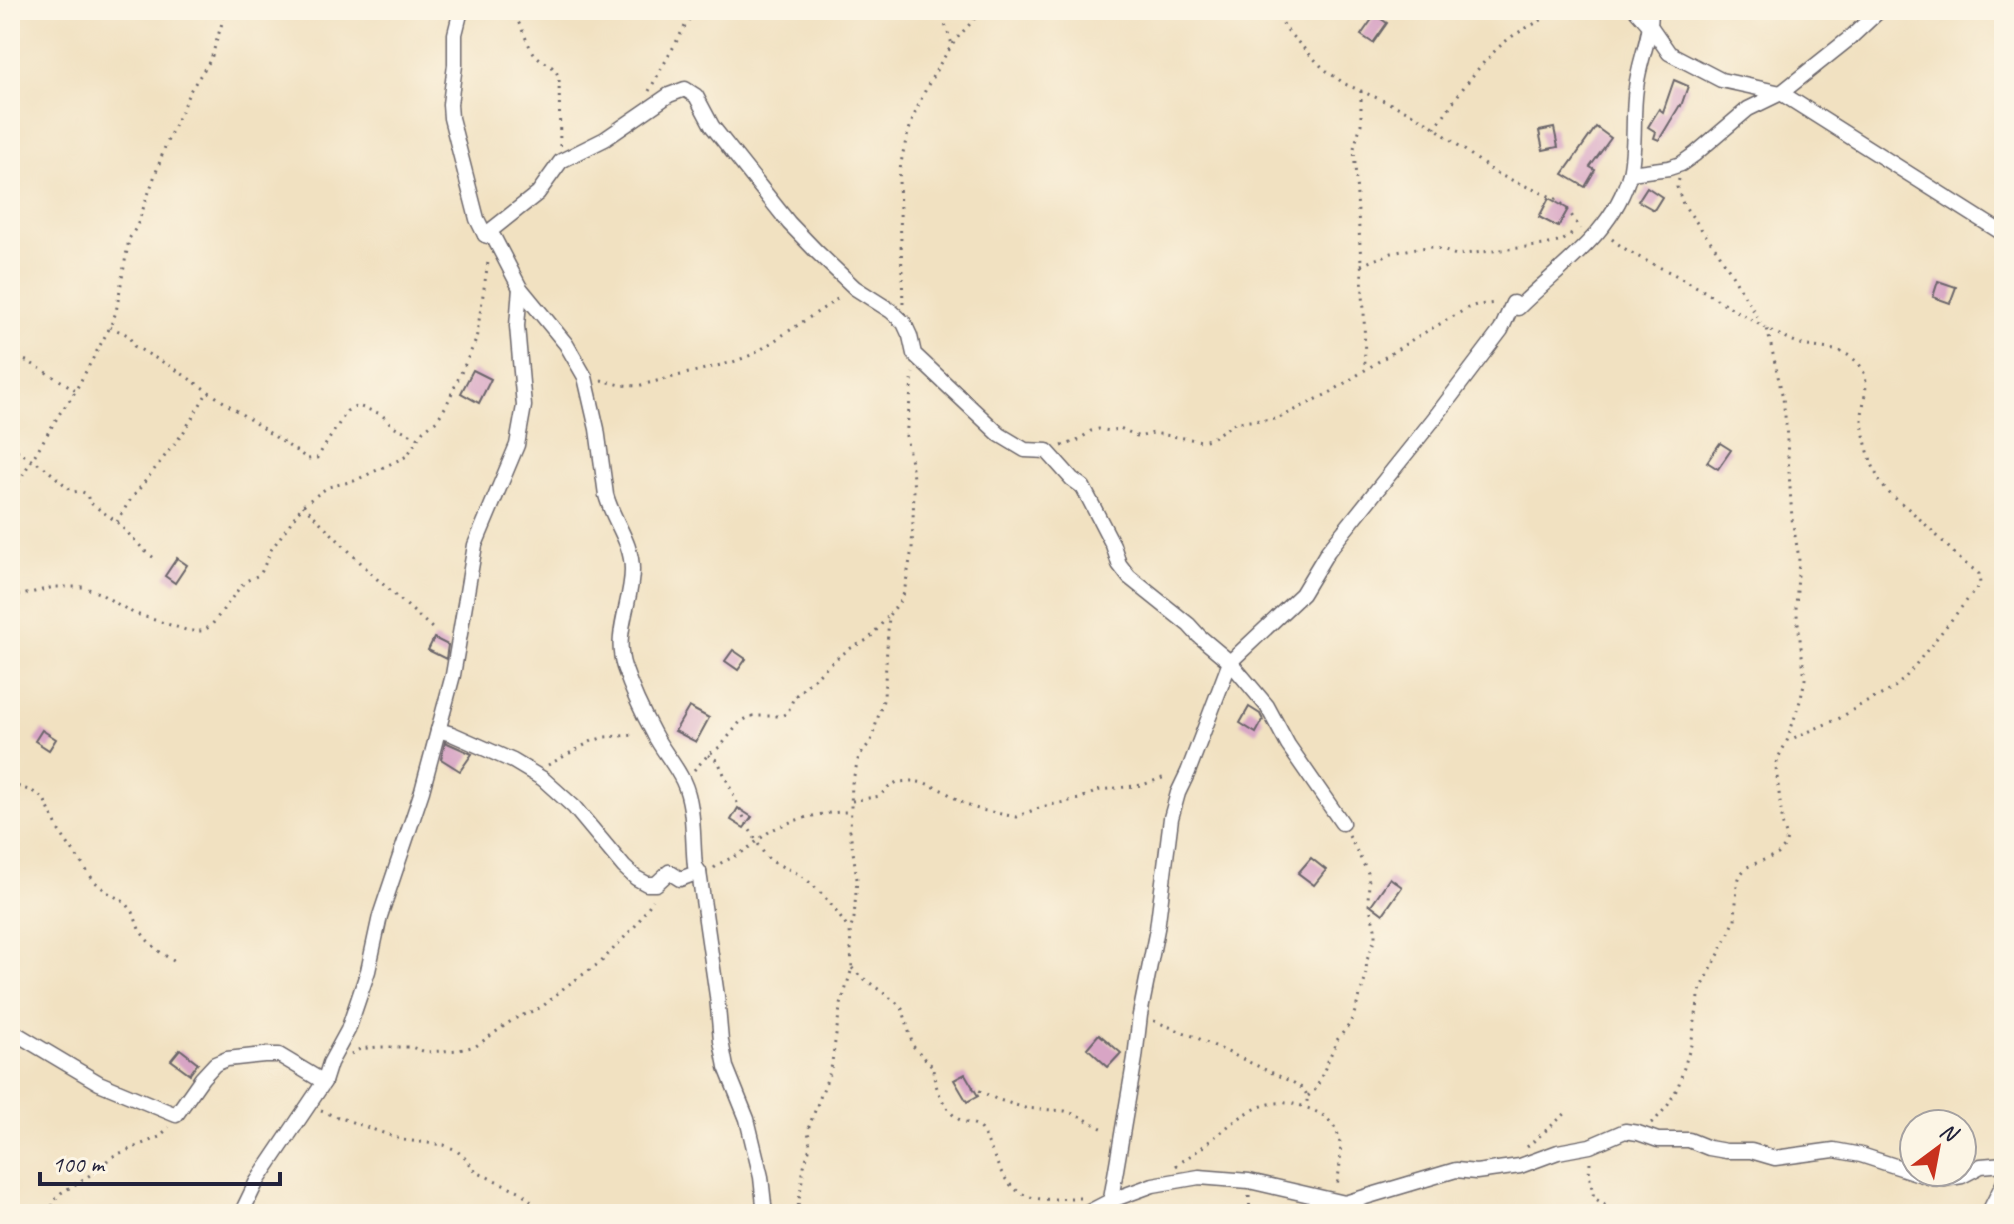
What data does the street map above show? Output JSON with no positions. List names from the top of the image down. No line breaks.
{"scale_bar":"100 m","north":"top right"}
